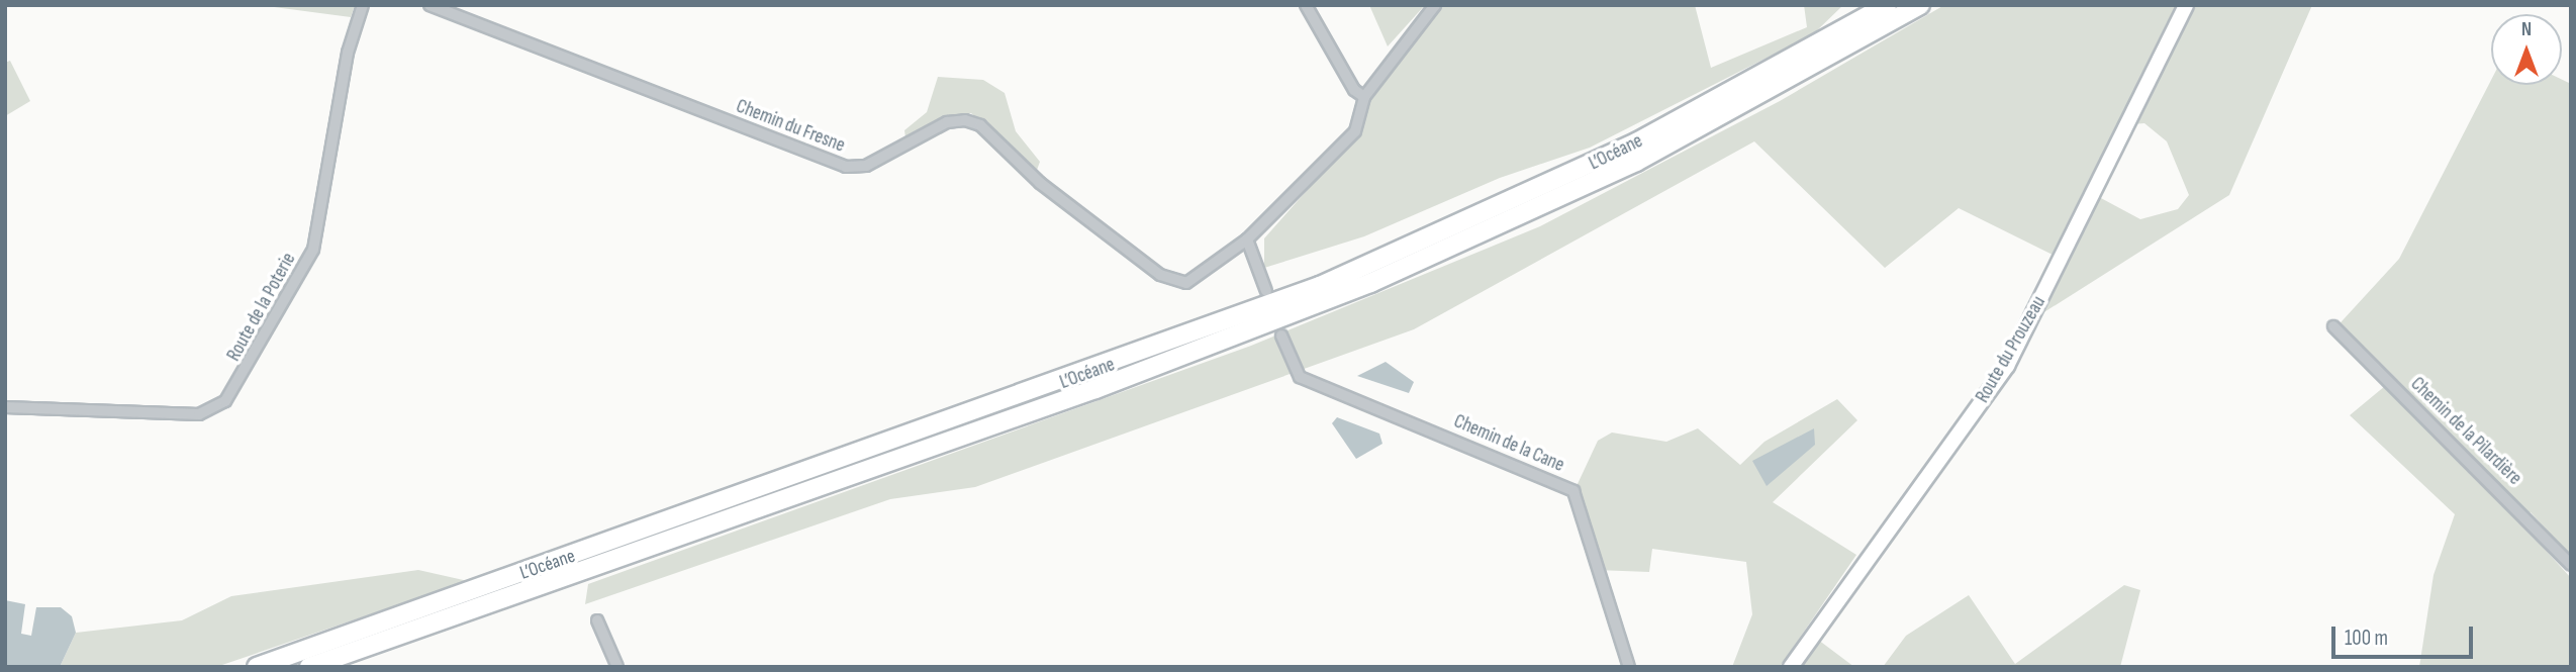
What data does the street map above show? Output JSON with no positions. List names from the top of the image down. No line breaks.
{"streets":{"highway":["L’Océane"],"street":["Chemin du Fresne","Route de la Poterie","Route du Prouzeau","Chemin de la Pilardière","Chemin de la Cane"]},"scale_bar":"100 m","north":"top"}
